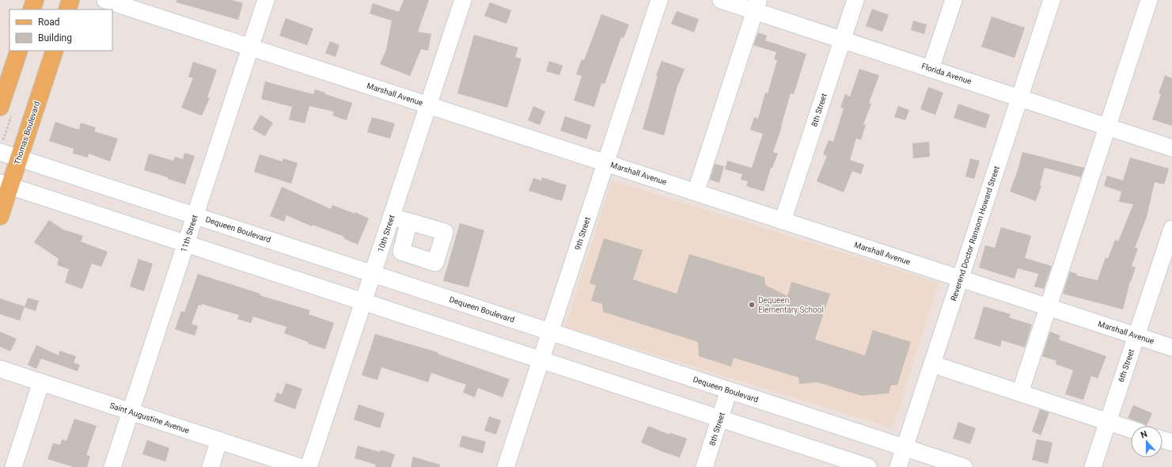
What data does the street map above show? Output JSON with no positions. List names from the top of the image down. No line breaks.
{"streets":{"main road":["Thomas Boulevard"],"street":["Florida Avenue","Marshall Avenue","8th Street","Dequeen Boulevard","11th Street","10th Street","9th Street","Reverend Doctor Ransom Howard Street","6th Street","Saint Augustine Avenue"]},"crossings":[["Florida Avenue","8th Street"],["Florida Avenue","Reverend Doctor Ransom Howard Street"],["Marshall Avenue","8th Street"],["Marshall Avenue","11th Street"],["Marshall Avenue","10th Street"],["Marshall Avenue","9th Street"],["Marshall Avenue","Reverend Doctor Ransom Howard Street"],["Marshall Avenue","6th Street"],["8th Street","Dequeen Boulevard"],["Thomas Boulevard","Dequeen Boulevard"],["Dequeen Boulevard","11th Street"],["Dequeen Boulevard","10th Street"],["Dequeen Boulevard","9th Street"],["Dequeen Boulevard","Reverend Doctor Ransom Howard Street"],["11th Street","Saint Augustine Avenue"]],"places":["Dequeen Elementary School"],"legend":["Road","Building"],"north":"top"}
